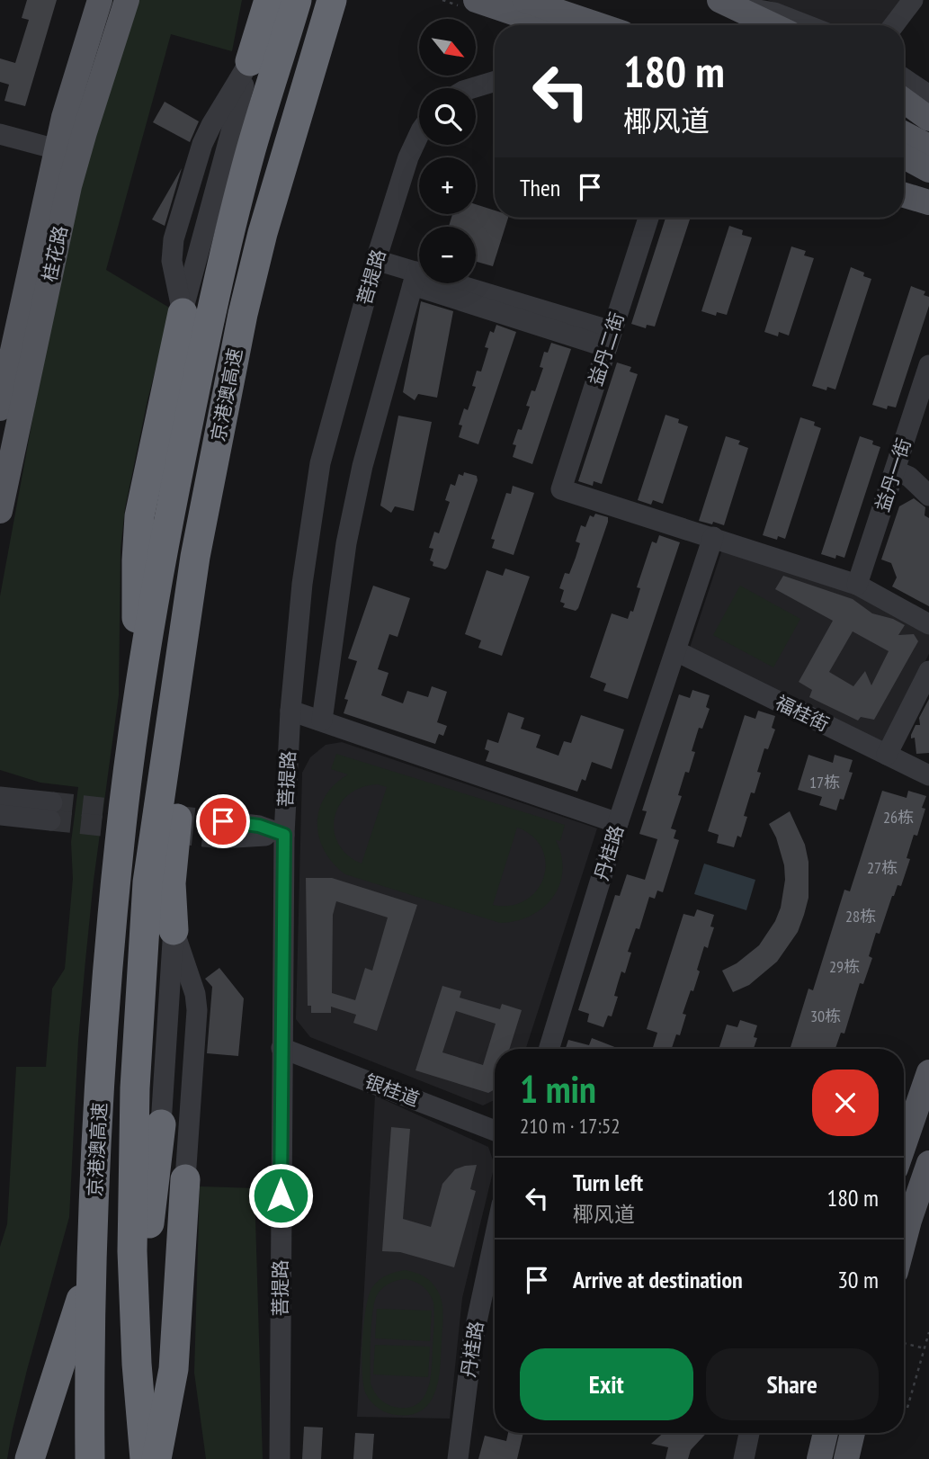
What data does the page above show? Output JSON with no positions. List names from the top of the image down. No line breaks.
{"streets":{"highway":["京港澳高速"],"main road":["桂花路"],"street":["菩提路","益丹二街","益丹一街","福桂街","丹桂路","银桂道"]},"crossings":[["菩提路","银桂道"],["益丹二街","丹桂路"],["福桂街","丹桂路"]],"house_numbers":["17栋","26栋","27栋","28栋","29栋","30栋"],"north":"bottom right","page":{"map_buttons":["+","−"],"turn":["180 m","椰风道"],"then":"Then","heading":["1 min","210 m · 17:52"],"list":[{"name":"Turn left","note":"椰风道","value":"180 m"},{"name":"Arrive at destination","value":"30 m"}],"buttons":["Exit","Share"]}}
